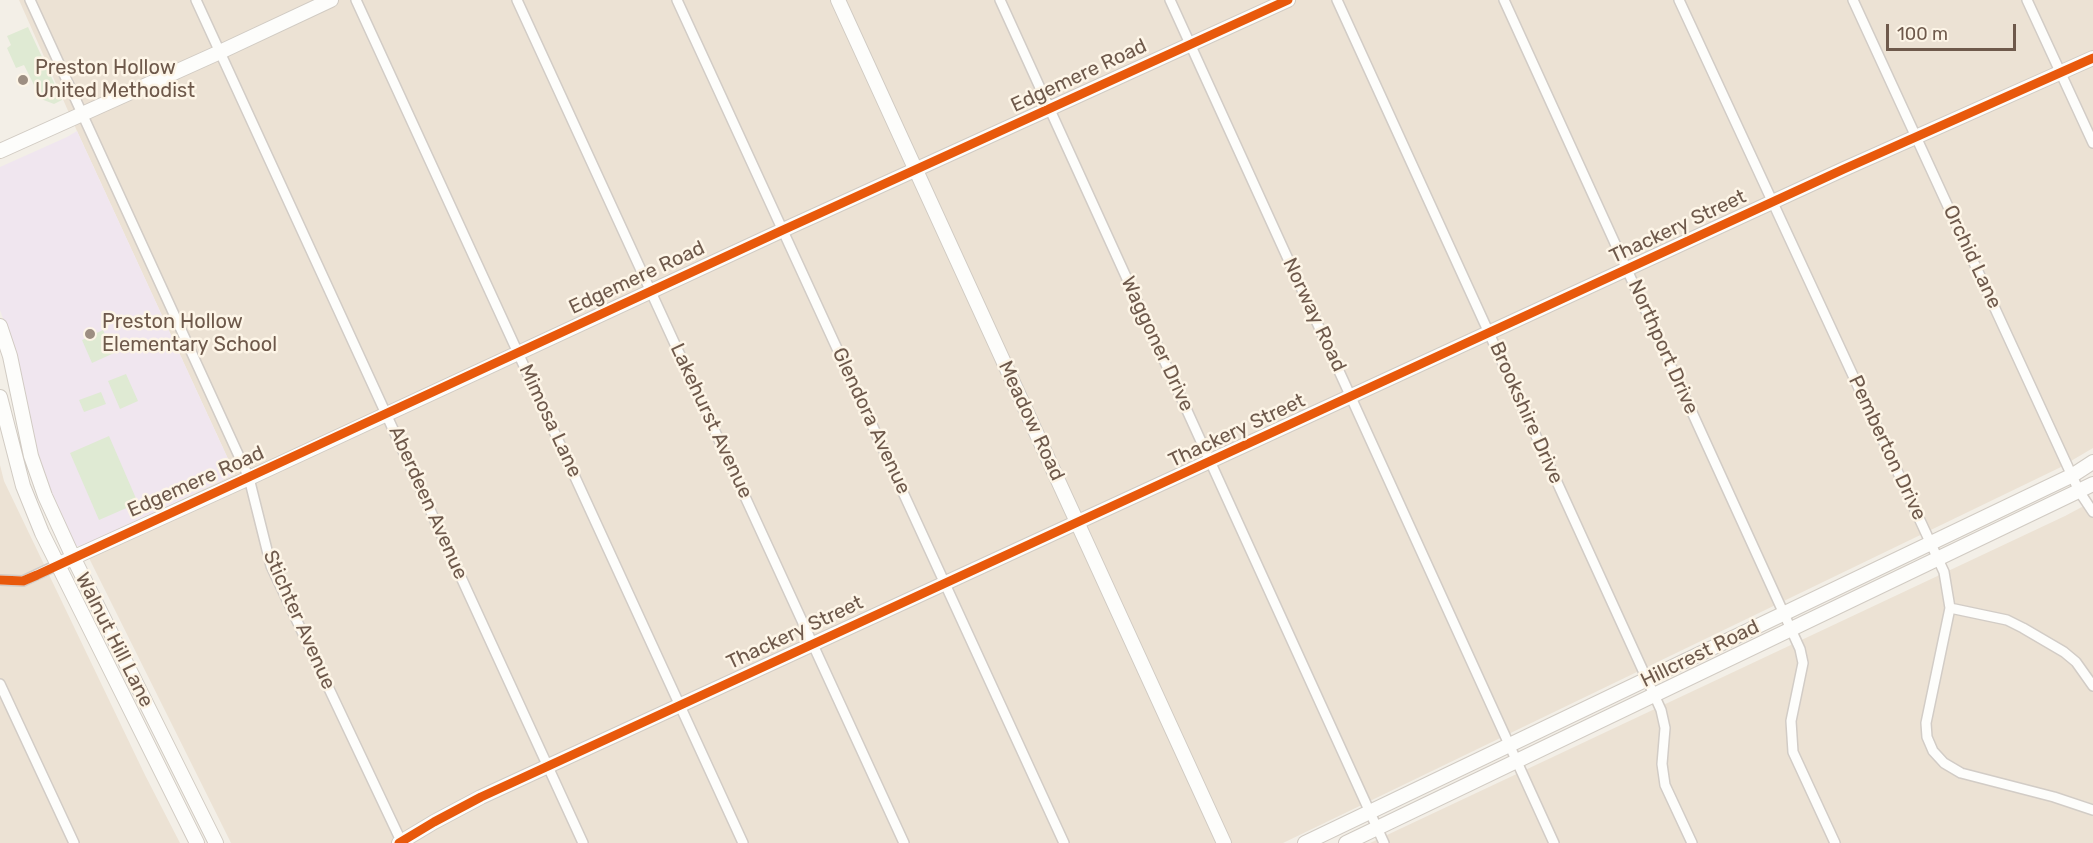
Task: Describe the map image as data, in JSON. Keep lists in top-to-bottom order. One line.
{"streets":{"street":["Edgemere Road","Thackery Street","Orchid Lane","Norway Road","Waggoner Drive","Northport Drive","Brookshire Drive","Mimosa Lane","Lakehurst Avenue","Glendora Avenue","Meadow Road","Pemberton Drive","Aberdeen Avenue","Stichter Avenue","Walnut Hill Lane","Hillcrest Road"]},"crossings":[["Edgemere Road","Norway Road"],["Edgemere Road","Waggoner Drive"],["Edgemere Road","Mimosa Lane"],["Edgemere Road","Lakehurst Avenue"],["Edgemere Road","Glendora Avenue"],["Edgemere Road","Meadow Road"],["Edgemere Road","Aberdeen Avenue"],["Edgemere Road","Stichter Avenue"],["Edgemere Road","Walnut Hill Lane"],["Thackery Street","Orchid Lane"],["Thackery Street","Norway Road"],["Thackery Street","Waggoner Drive"],["Thackery Street","Northport Drive"],["Thackery Street","Brookshire Drive"],["Thackery Street","Mimosa Lane"],["Thackery Street","Lakehurst Avenue"],["Thackery Street","Glendora Avenue"],["Thackery Street","Meadow Road"],["Thackery Street","Pemberton Drive"],["Thackery Street","Aberdeen Avenue"],["Thackery Street","Stichter Avenue"],["Orchid Lane","Hillcrest Road"],["Norway Road","Hillcrest Road"],["Waggoner Drive","Hillcrest Road"],["Northport Drive","Hillcrest Road"],["Brookshire Drive","Hillcrest Road"],["Pemberton Drive","Hillcrest Road"]],"places":["Preston Hollow United Methodist","Preston Hollow Elementary School"],"scale_bar":"100 m"}
